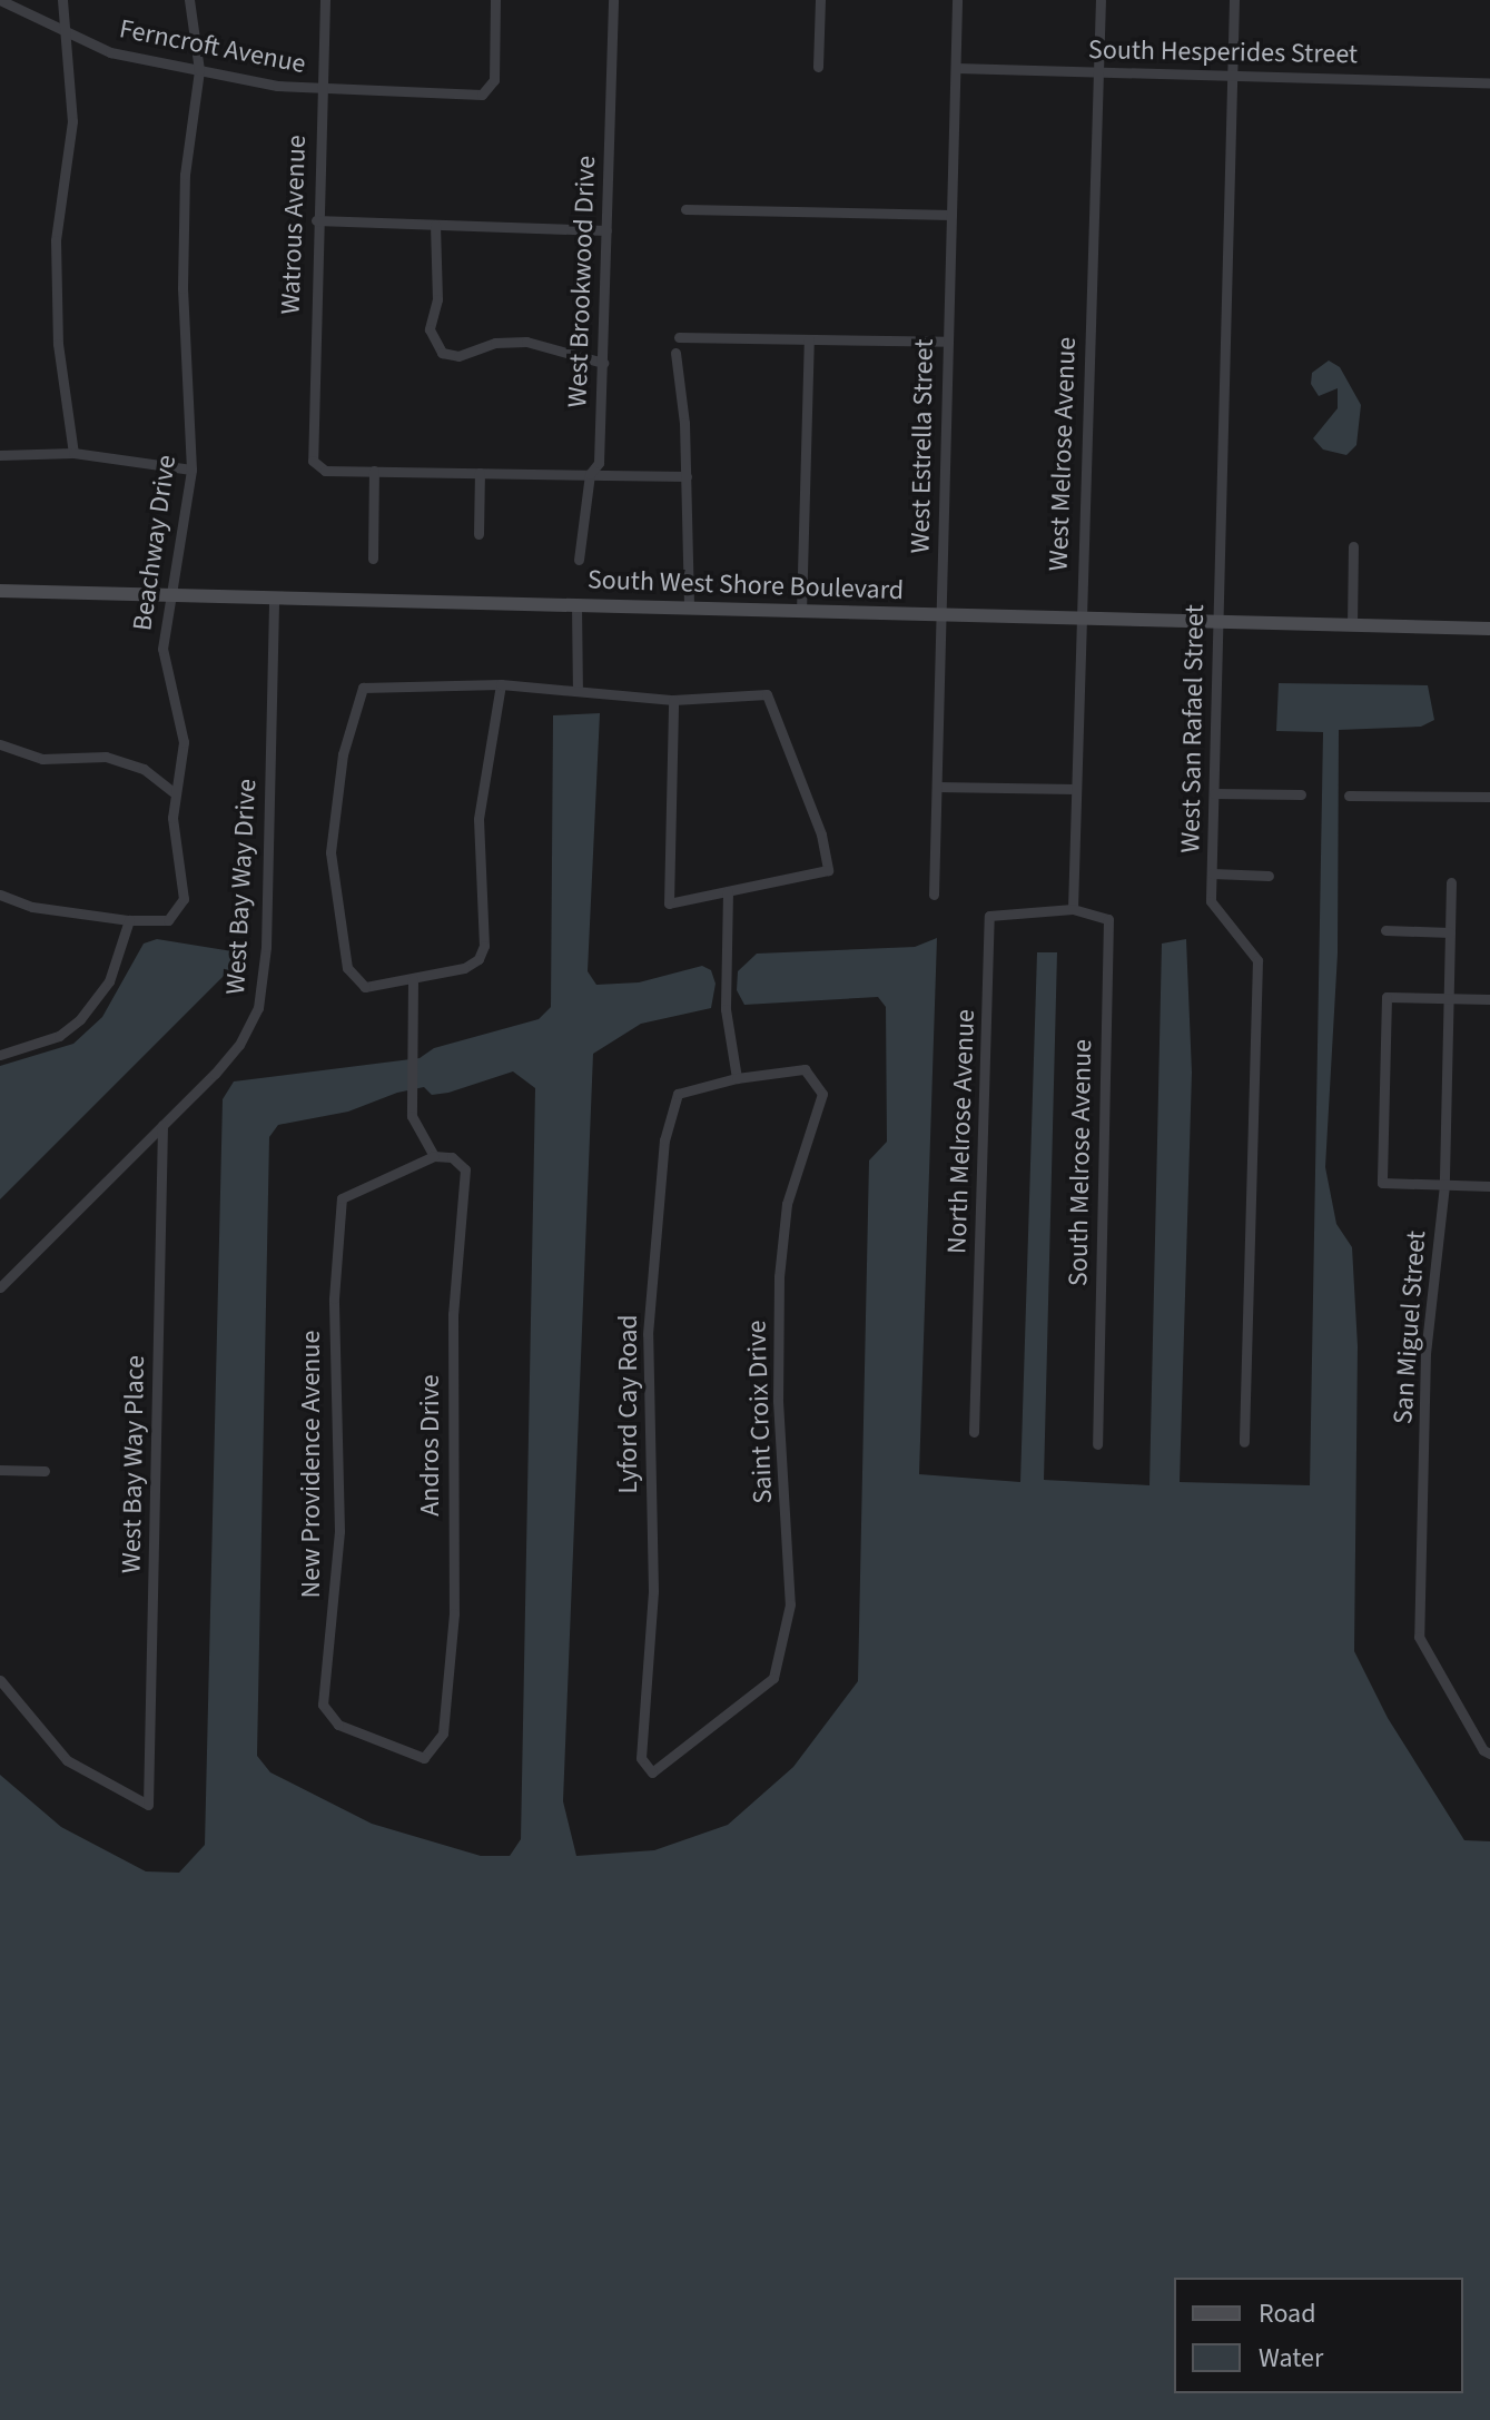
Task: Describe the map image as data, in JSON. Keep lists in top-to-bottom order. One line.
{"streets":{"street":["Ferncroft Avenue","South Hesperides Street","Watrous Avenue","West Brookwood Drive","West Estrella Street","West Melrose Avenue","Beachway Drive","South West Shore Boulevard","West San Rafael Street","West Bay Way Drive","North Melrose Avenue","South Melrose Avenue","San Miguel Street","Lyford Cay Road","Saint Croix Drive","Andros Drive","West Bay Way Place","New Providence Avenue"]},"crossings":[["Ferncroft Avenue","Watrous Avenue"],["Ferncroft Avenue","Beachway Drive"],["South Hesperides Street","West Estrella Street"],["South Hesperides Street","West Melrose Avenue"],["South Hesperides Street","West San Rafael Street"],["West Estrella Street","South West Shore Boulevard"],["West Melrose Avenue","South West Shore Boulevard"],["West Melrose Avenue","North Melrose Avenue"],["West Melrose Avenue","South Melrose Avenue"],["Beachway Drive","South West Shore Boulevard"],["South West Shore Boulevard","West San Rafael Street"],["South West Shore Boulevard","West Bay Way Drive"],["West Bay Way Drive","West Bay Way Place"],["North Melrose Avenue","South Melrose Avenue"],["Lyford Cay Road","Saint Croix Drive"],["Andros Drive","New Providence Avenue"]],"legend":["Road","Water"]}
